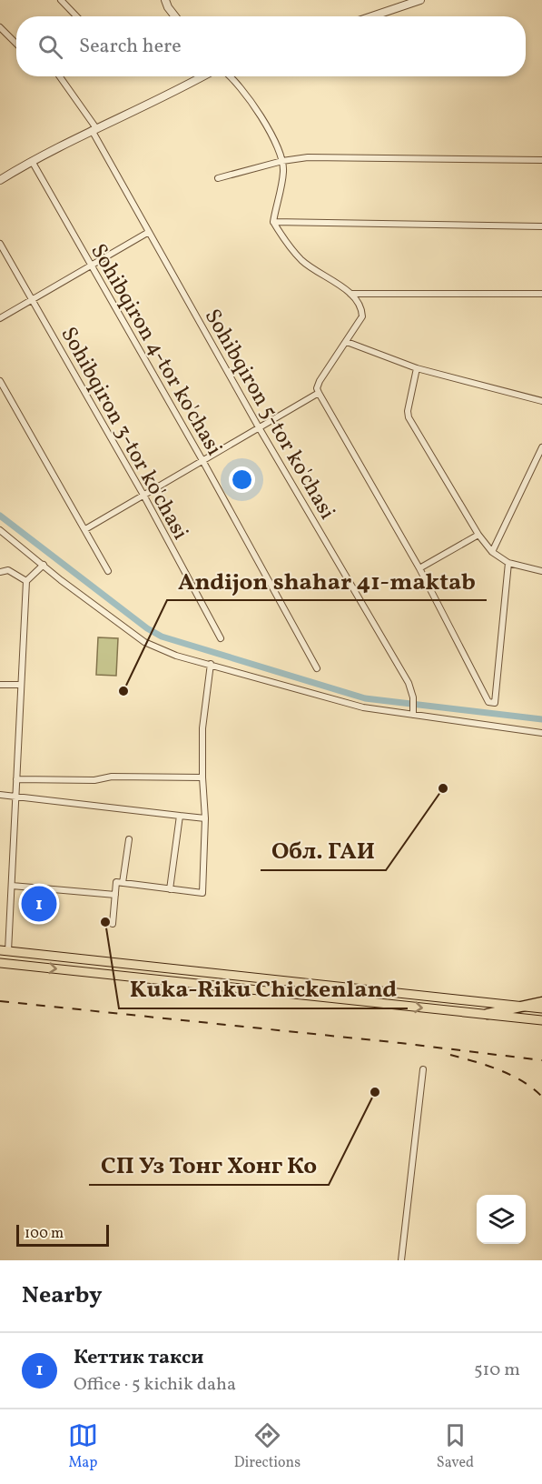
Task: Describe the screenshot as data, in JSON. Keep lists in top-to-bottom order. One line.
{"streets":{"street":["Sohibqiron 4-tor ko'chasi","Sohibqiron 5-tor ko'chasi","Sohibqiron 3-tor ko'chasi"]},"places":["Andijon shahar 41-maktab","Обл. ГАИ","Kuka-Riku Chickenland","СП Уз Тонг Хонг Ко"],"scale_bar":"100 m","page":{"search":"Search here","pins":"1","scale":"100 m","heading":"Nearby","list":[{"mark":"1","name":"Кеттик такси","note":"Office · 5 kichik daha","value":"510 m"}],"nav":["Map","Directions","Saved"]}}
